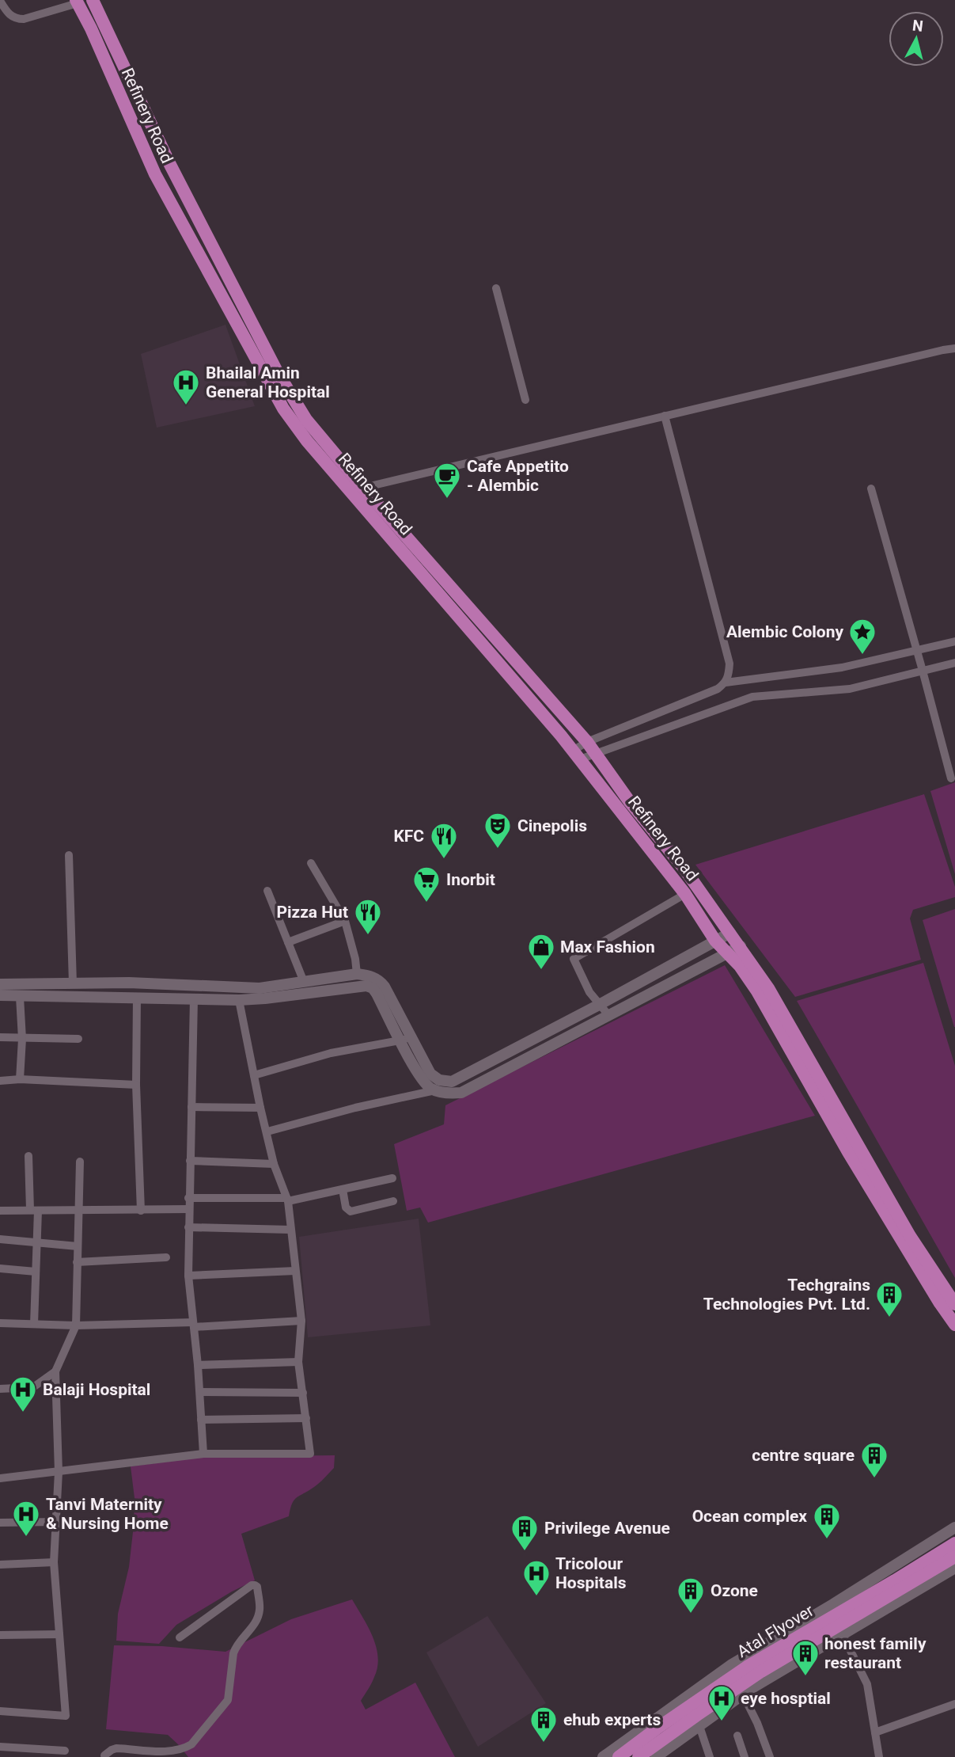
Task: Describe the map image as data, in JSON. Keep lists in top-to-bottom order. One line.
{"streets":{"main road":["Refinery Road","Atal Flyover"]},"places":{"hospital":["Bhailal Amin General Hospital","Balaji Hospital","Tanvi Maternity & Nursing Home","Tricolour Hospitals","eye hosptial"],"cafe":["Cafe Appetito - Alembic"],"place":["Alembic Colony"],"theatre":["Cinepolis"],"restaurant":["KFC","Pizza Hut"],"supermarket":["Inorbit"],"shop":["Max Fashion"],"building":["Techgrains Technologies Pvt. Ltd.","centre square","Ocean complex","Privilege Avenue","Ozone","honest family restaurant","ehub experts"]},"north":"top"}
